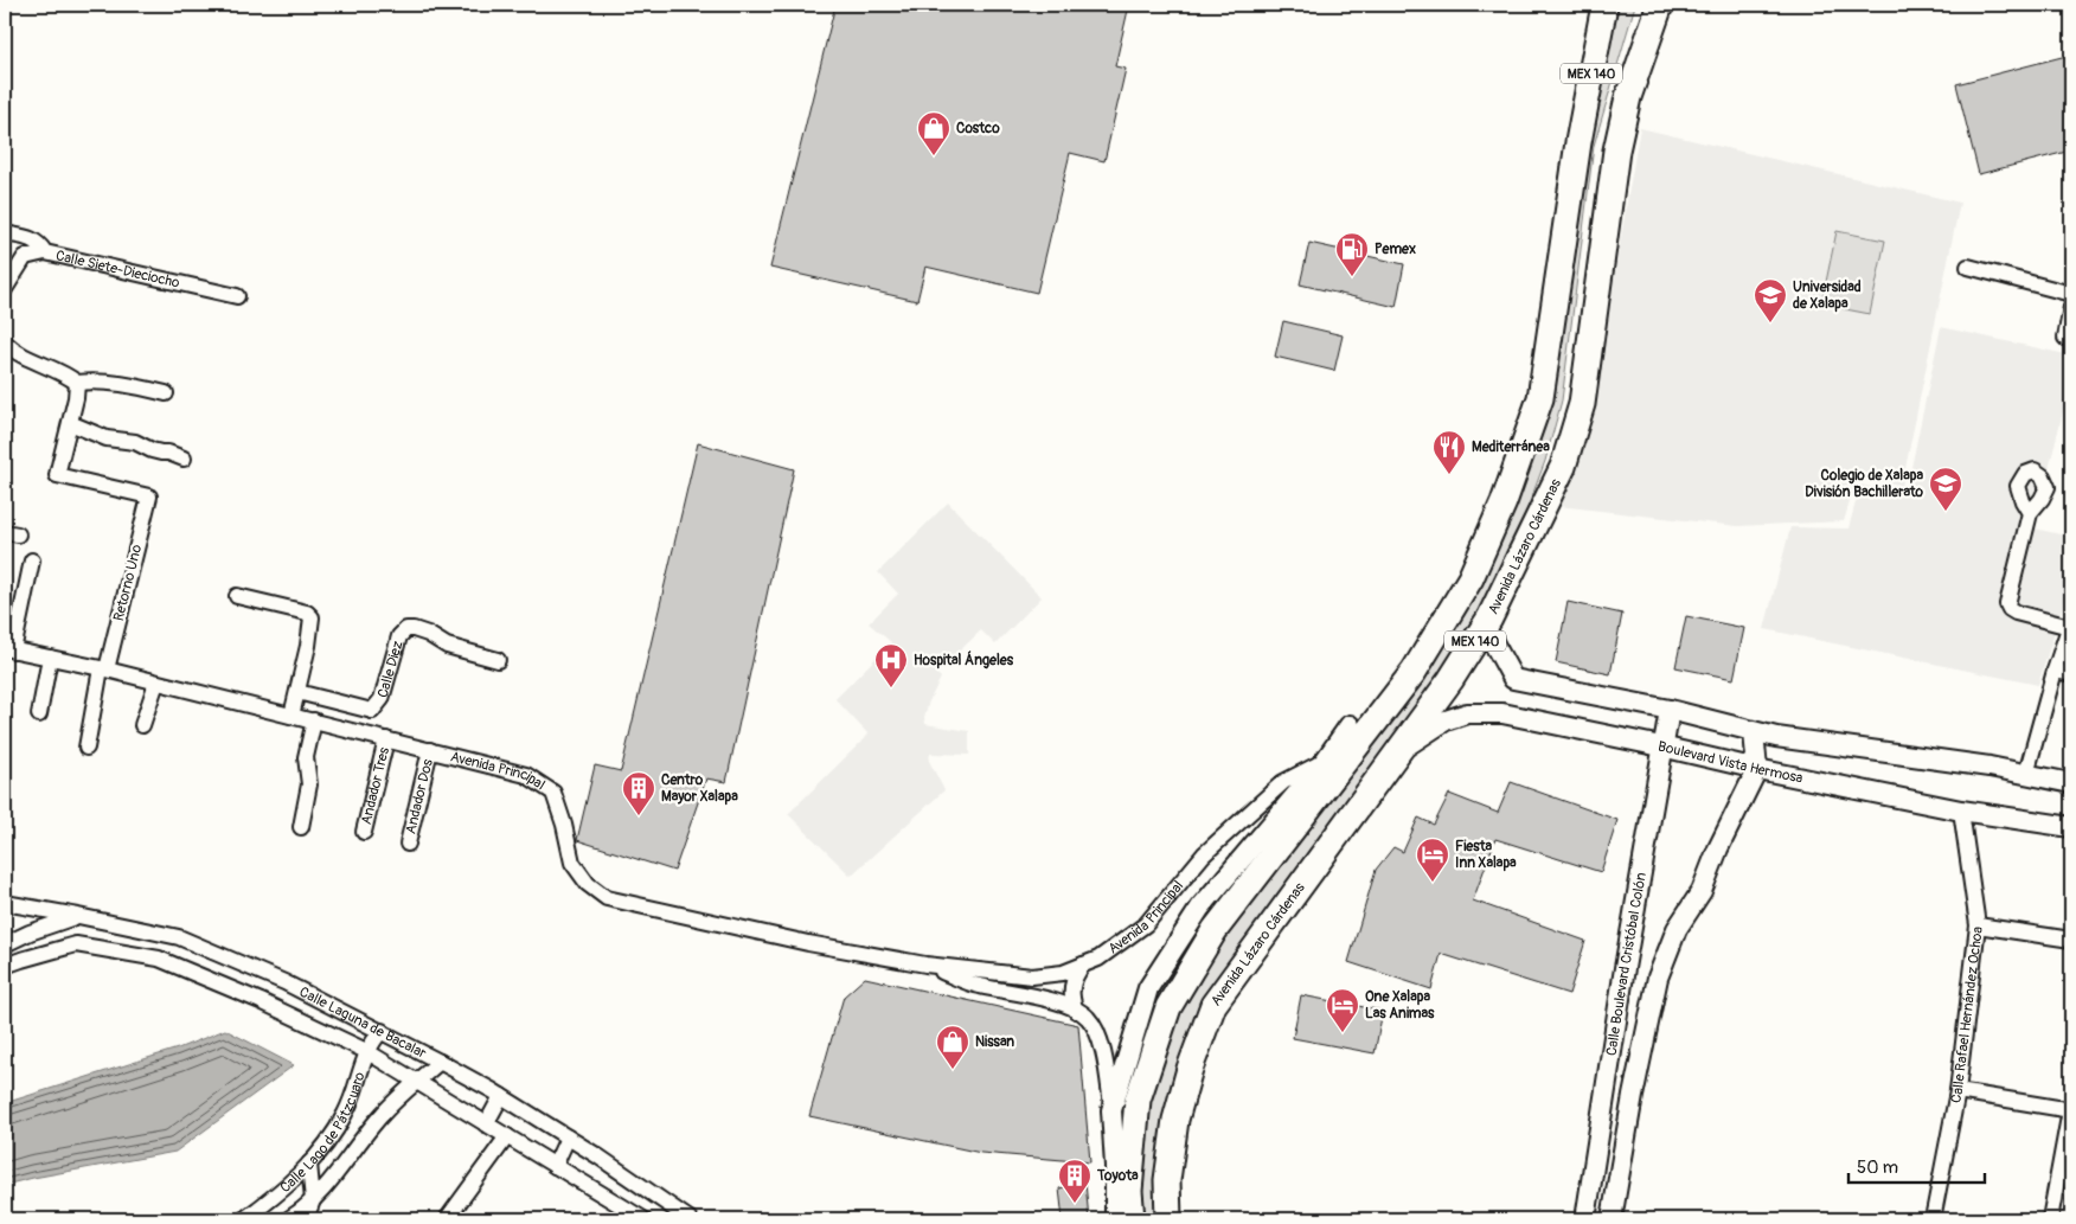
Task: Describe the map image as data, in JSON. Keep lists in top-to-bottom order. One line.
{"streets":{"highway":["MEX 140","Avenida Lázaro Cárdenas"],"street":["Calle Siete-Dieciocho","Retorno Uno","Calle Diez","Boulevard Vista Hermosa","Avenida Principal","Andador Tres","Andador Dos","Calle Boulevard Cristóbal Colón","Calle Rafael Hernández Ochoa","Calle Laguna de Bacalar","Calle Lago de Pátzcuaro"]},"crossings":[["Avenida Lázaro Cárdenas","Boulevard Vista Hermosa"],["Retorno Uno","Avenida Principal"],["Calle Diez","Avenida Principal"],["Boulevard Vista Hermosa","Calle Boulevard Cristóbal Colón"],["Boulevard Vista Hermosa","Calle Rafael Hernández Ochoa"],["Avenida Principal","Andador Tres"],["Avenida Principal","Andador Dos"],["Calle Laguna de Bacalar","Calle Lago de Pátzcuaro"]],"places":{"shop":["Costco","Nissan"],"fuel station":["Pemex"],"school or university":["Universidad de Xalapa","Colegio de Xalapa División Bachillerato"],"restaurant":["Mediterránea"],"hospital":["Hospital Ángeles"],"building":["Centro Mayor Xalapa","Toyota"],"hotel":["Fiesta Inn Xalapa","One Xalapa Las Animas"]},"scale_bar":"50 m"}
